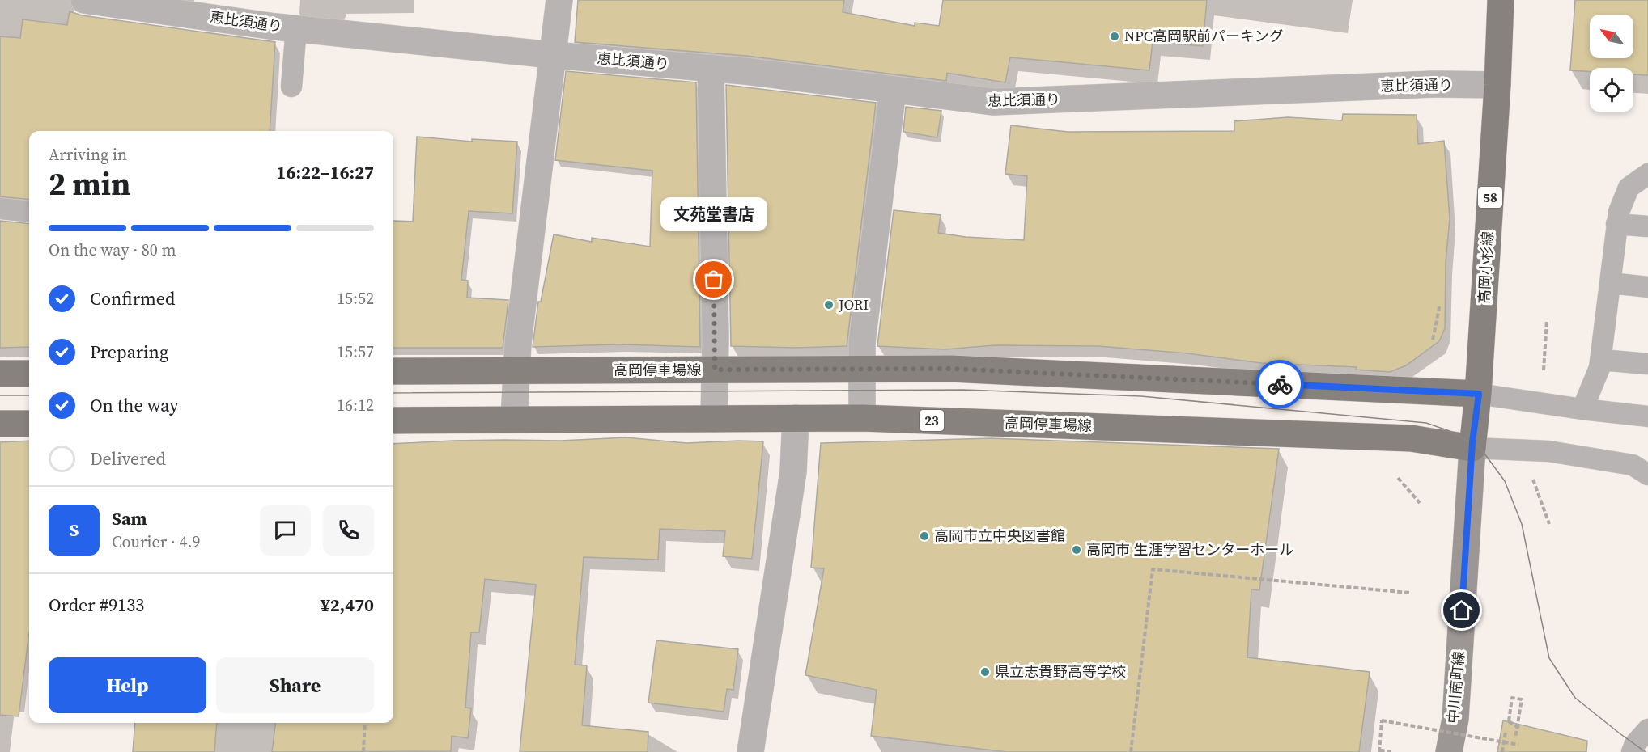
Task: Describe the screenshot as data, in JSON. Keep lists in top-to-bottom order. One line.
{"streets":{"main road":["58","高岡小杉線","高岡停車場線","23","中川南町線"],"street":["恵比須通り"]},"crossings":[["恵比須通り","高岡小杉線"],["高岡小杉線","高岡停車場線"],["高岡小杉線","中川南町線"],["高岡停車場線","中川南町線"]],"places":["NPC高岡駅前パーキング","文苑堂書店","JORI","高岡市立中央図書館","高岡市 生涯学習センターホール","県立志貴野高等学校"],"north":"top left","page":{"heading":["2 min","Arriving in","16:22–16:27"],"panel":["Sam","Courier · 4.9","Order #9133","¥2,470"],"bubble":"文苑堂書店","bar":"On the way · 80 m","list":[["Confirmed","15:52"],["Preparing","15:57"],["On the way","16:12"],"Delivered"],"round":"S","buttons":["Help","Share"]}}
